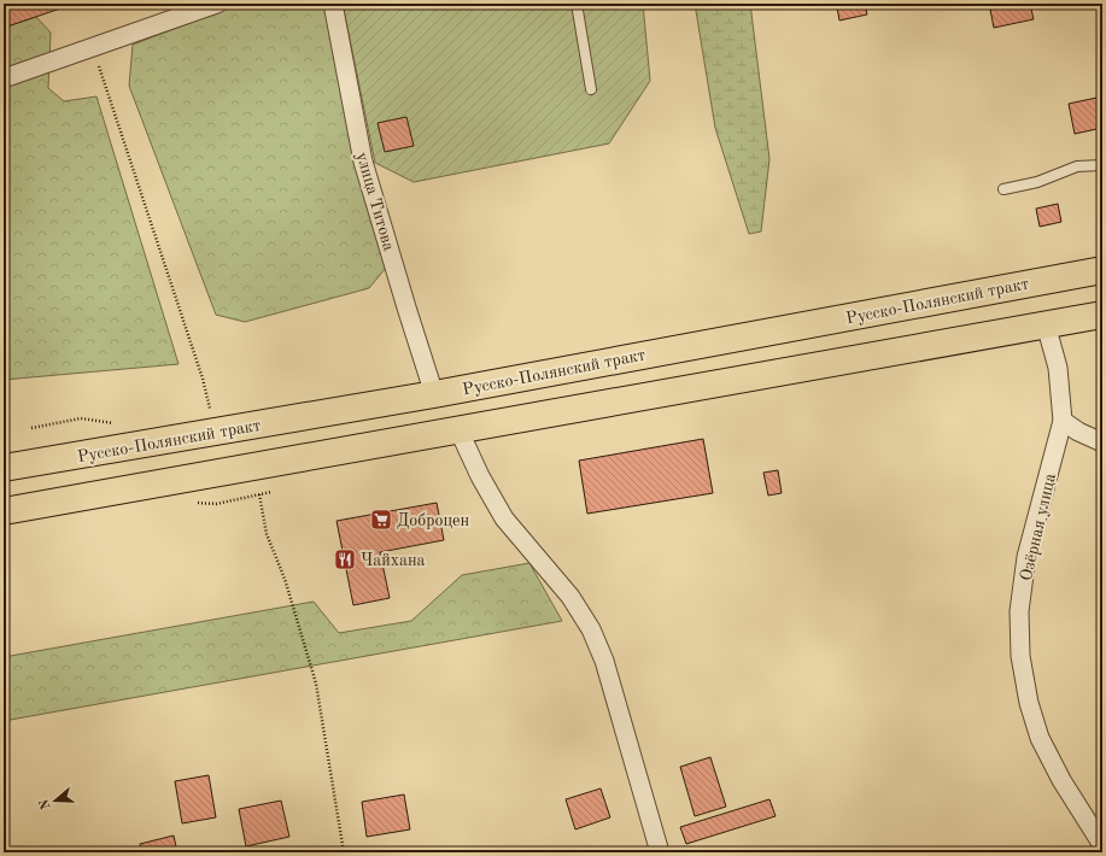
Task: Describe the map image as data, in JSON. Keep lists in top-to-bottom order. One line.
{"streets":{"main road":["Русско-Полянский тракт"],"street":["улица Титова","Озёрная улица"]},"crossings":[["улица Титова","Русско-Полянский тракт"]],"places":{"supermarket":["Доброцен"],"restaurant":["Чайхана"]},"north":"left"}
